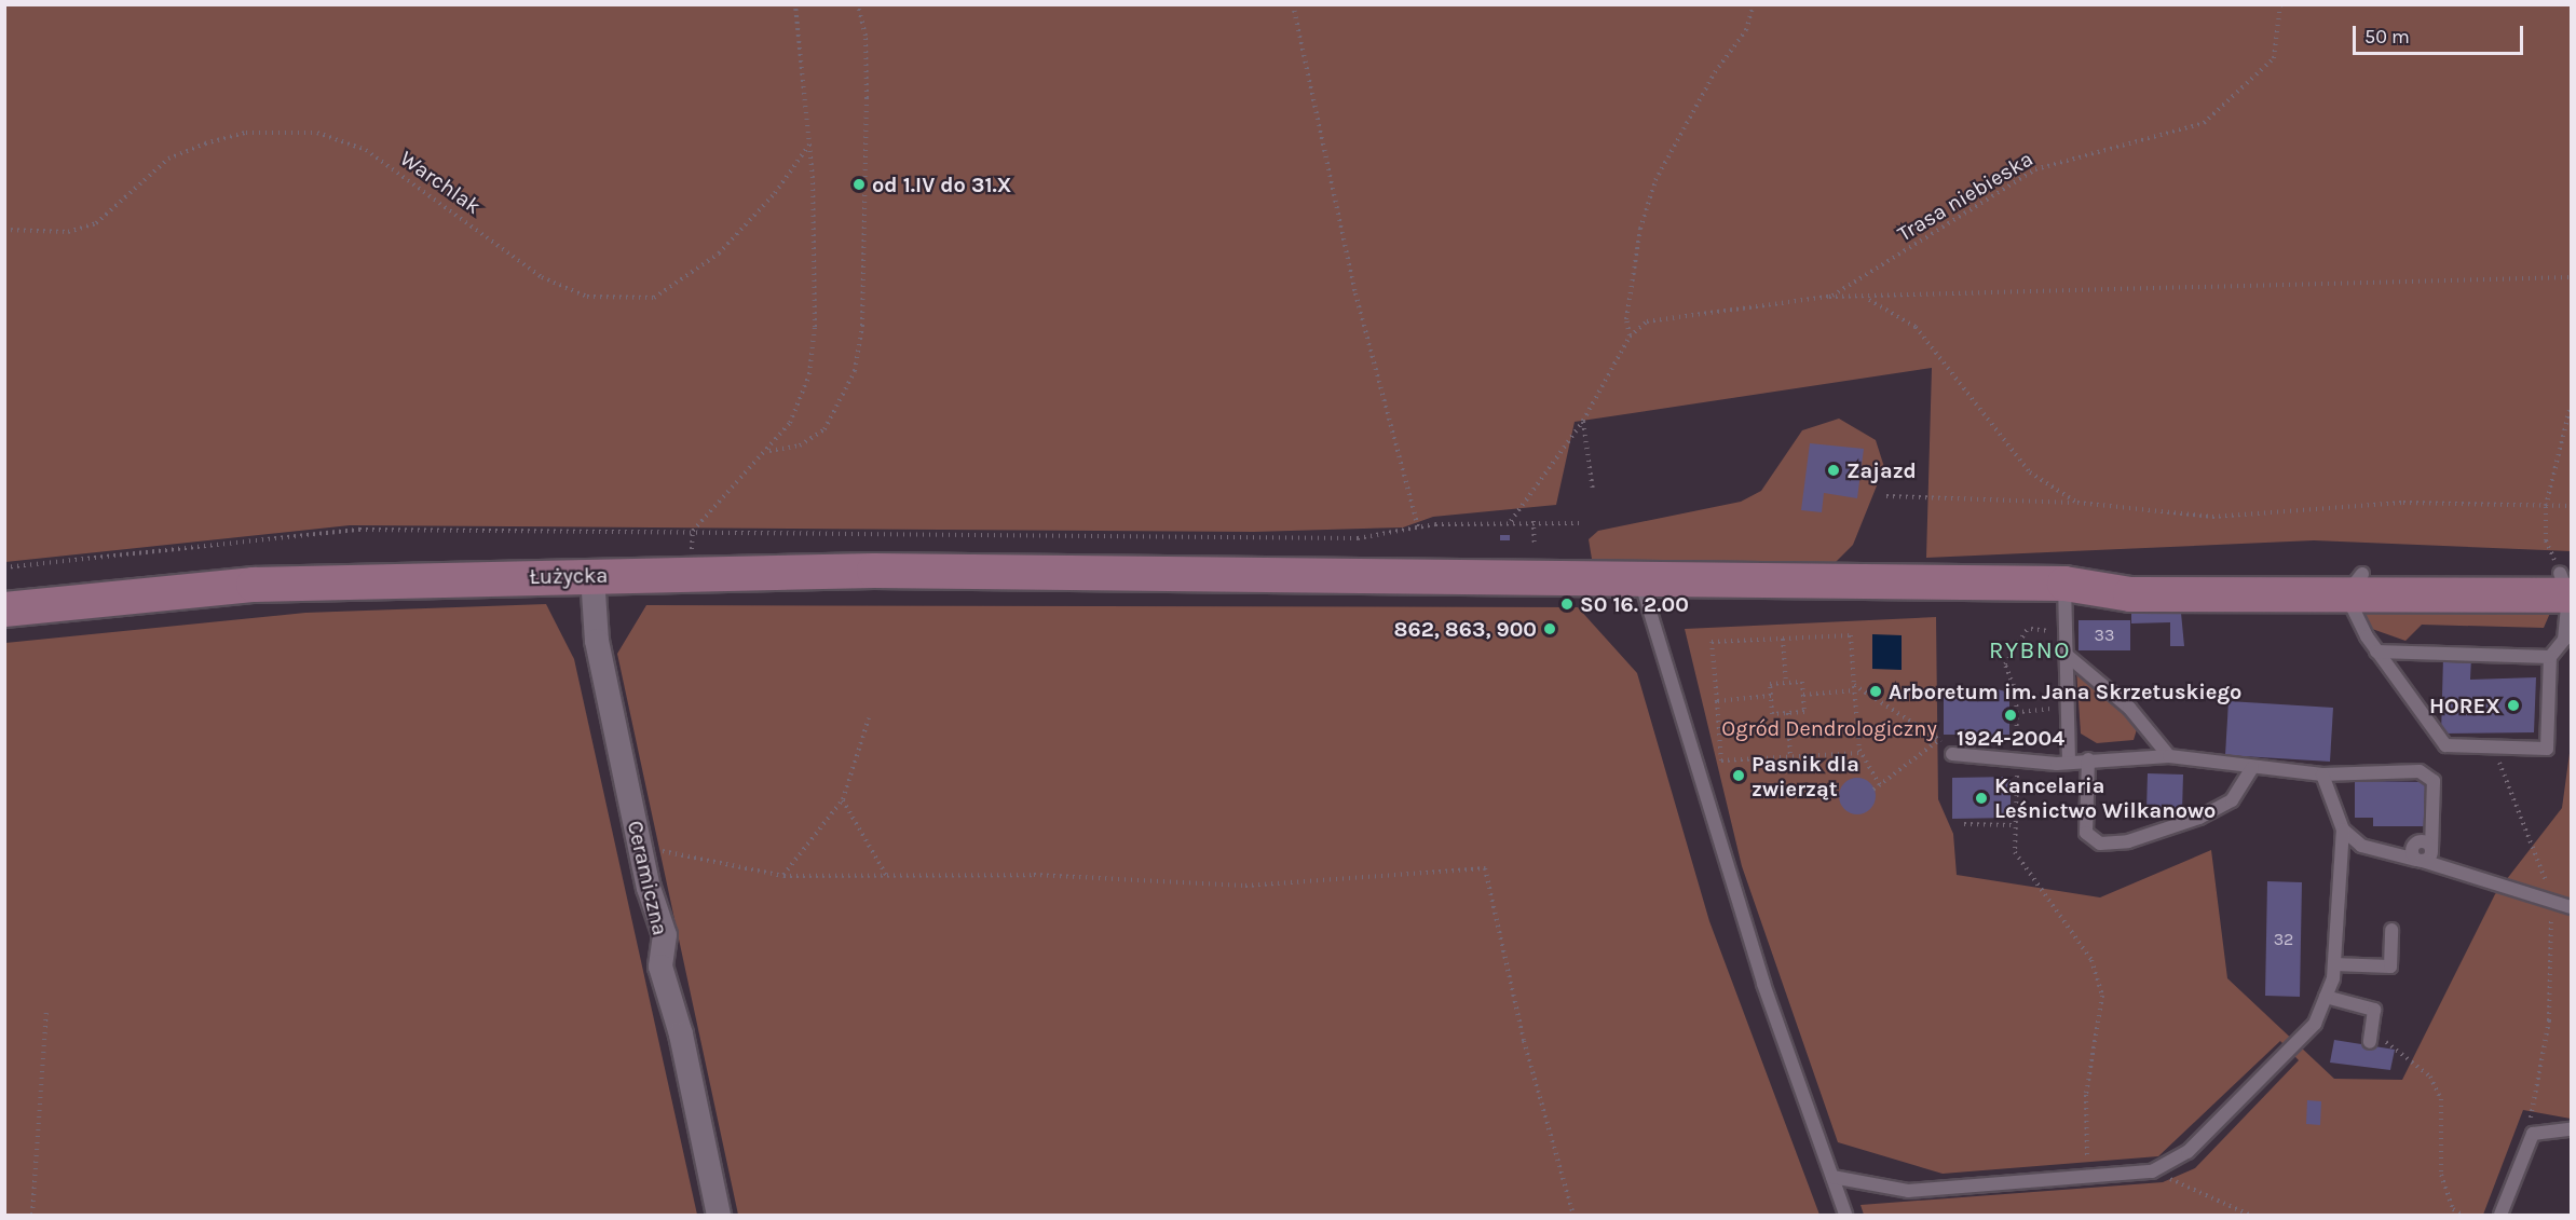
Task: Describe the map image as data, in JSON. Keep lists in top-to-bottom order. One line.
{"streets":{"main road":["Łużycka"],"street":["Ceramiczna"],"path":["Warchlak","Trasa niebieska"]},"crossings":[["Łużycka","Ceramiczna"]],"districts":["RYBNO"],"parks":["Ogród Dendrologiczny"],"places":["od 1.IV do 31.X","Zajazd","S0 16. 2.00","862, 863, 900","Arboretum im. Jana Skrzetuskiego","HOREX","1924-2004","Pasnik dla zwierząt","Kancelaria Leśnictwo Wilkanowo"],"house_numbers":["33","32"],"scale_bar":"50 m"}
